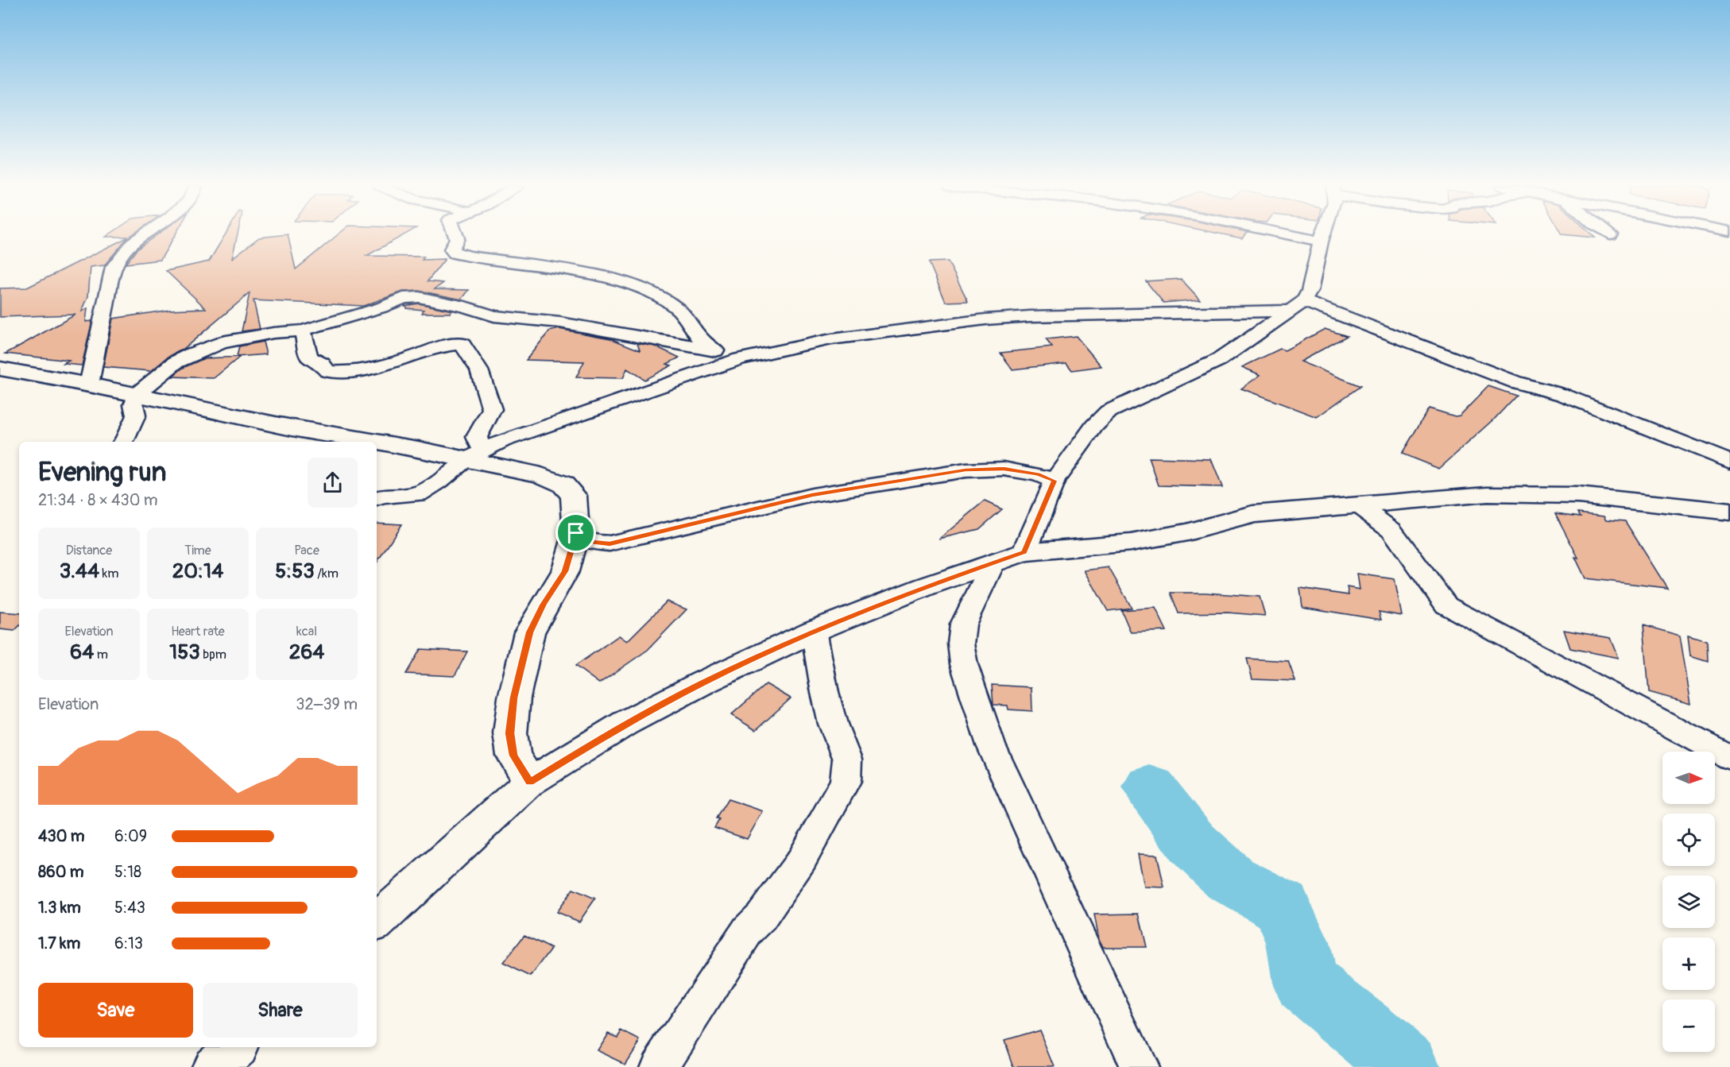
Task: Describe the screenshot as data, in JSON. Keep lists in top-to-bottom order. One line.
{"north":"right","page":{"heading":["Evening run","21:34 · 8 × 430 m"],"stats":[["Distance","3.44 km"],["Time","20:14"],["Pace","5:53 /km"],["Elevation","64 m"],["Heart rate","153 bpm"],["kcal","264"]],"chart":["Elevation","32–39 m"],"map_buttons":["+","−"],"list":[{"name":"430 m","note":"6:09"},{"name":"860 m","note":"5:18"},{"name":"1.3 km","note":"5:43"},{"name":"1.7 km","note":"6:13"}],"buttons":["Save","Share"]}}
